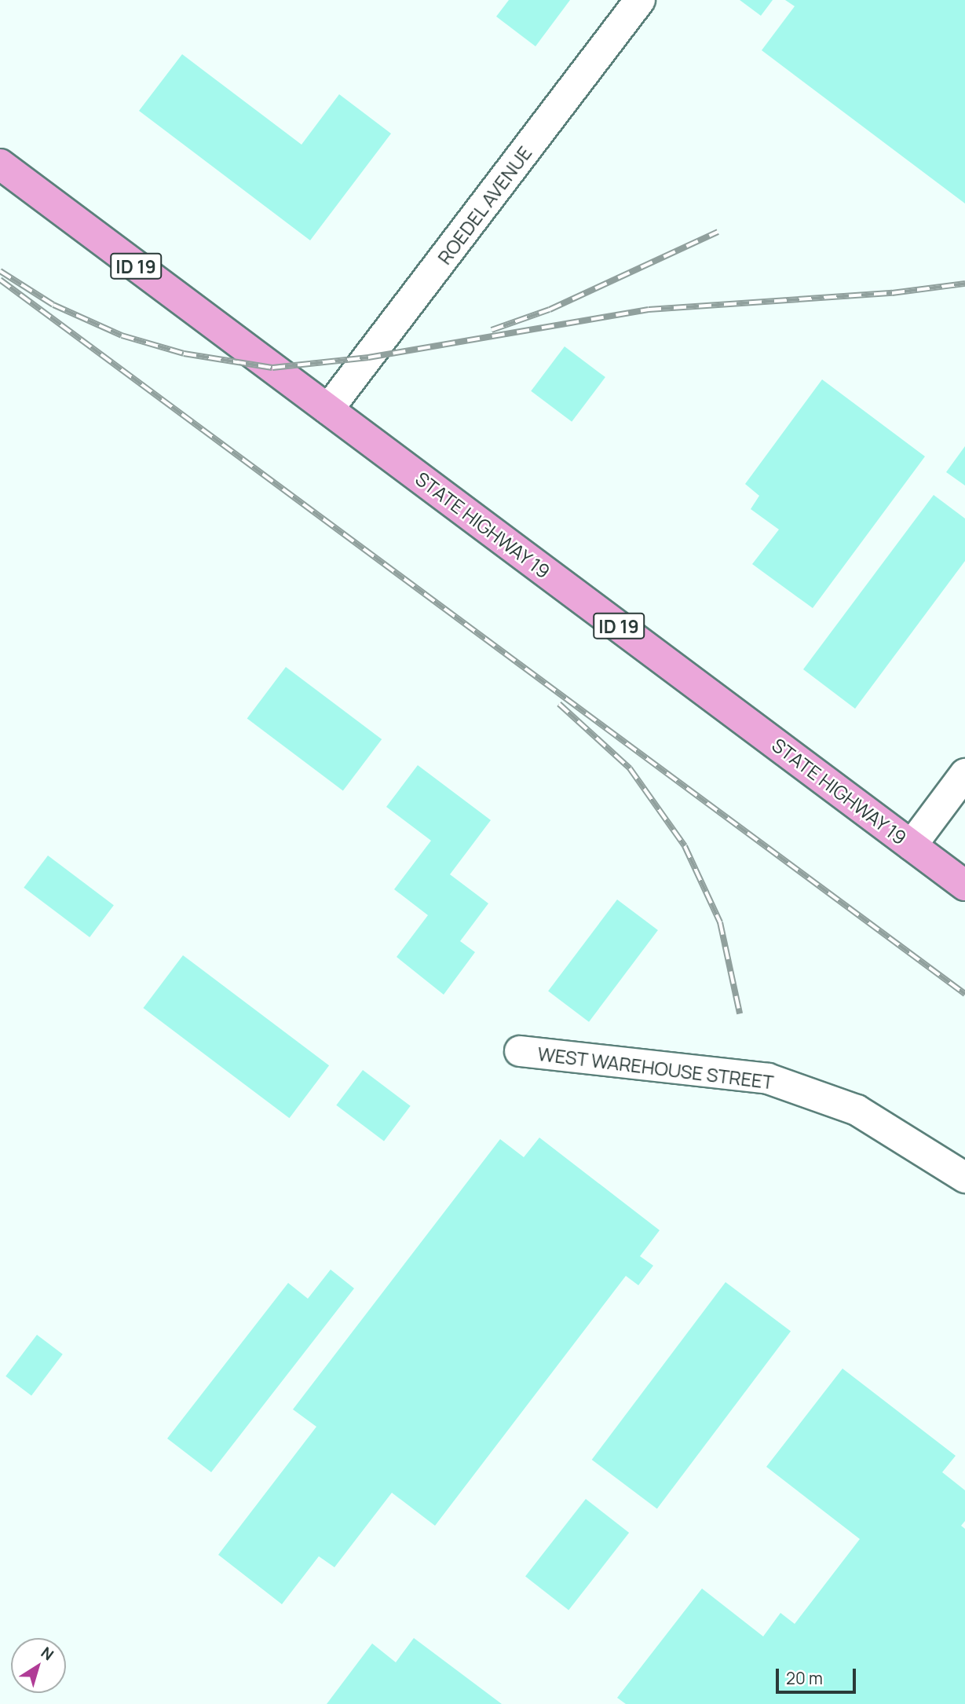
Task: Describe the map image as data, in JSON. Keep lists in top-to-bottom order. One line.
{"streets":{"main road":["ID 19","STATE HIGHWAY 19"],"street":["ROEDEL AVENUE","WEST WAREHOUSE STREET"]},"crossings":[["ROEDEL AVENUE","STATE HIGHWAY 19"]],"scale_bar":"20 m","north":"top right"}
